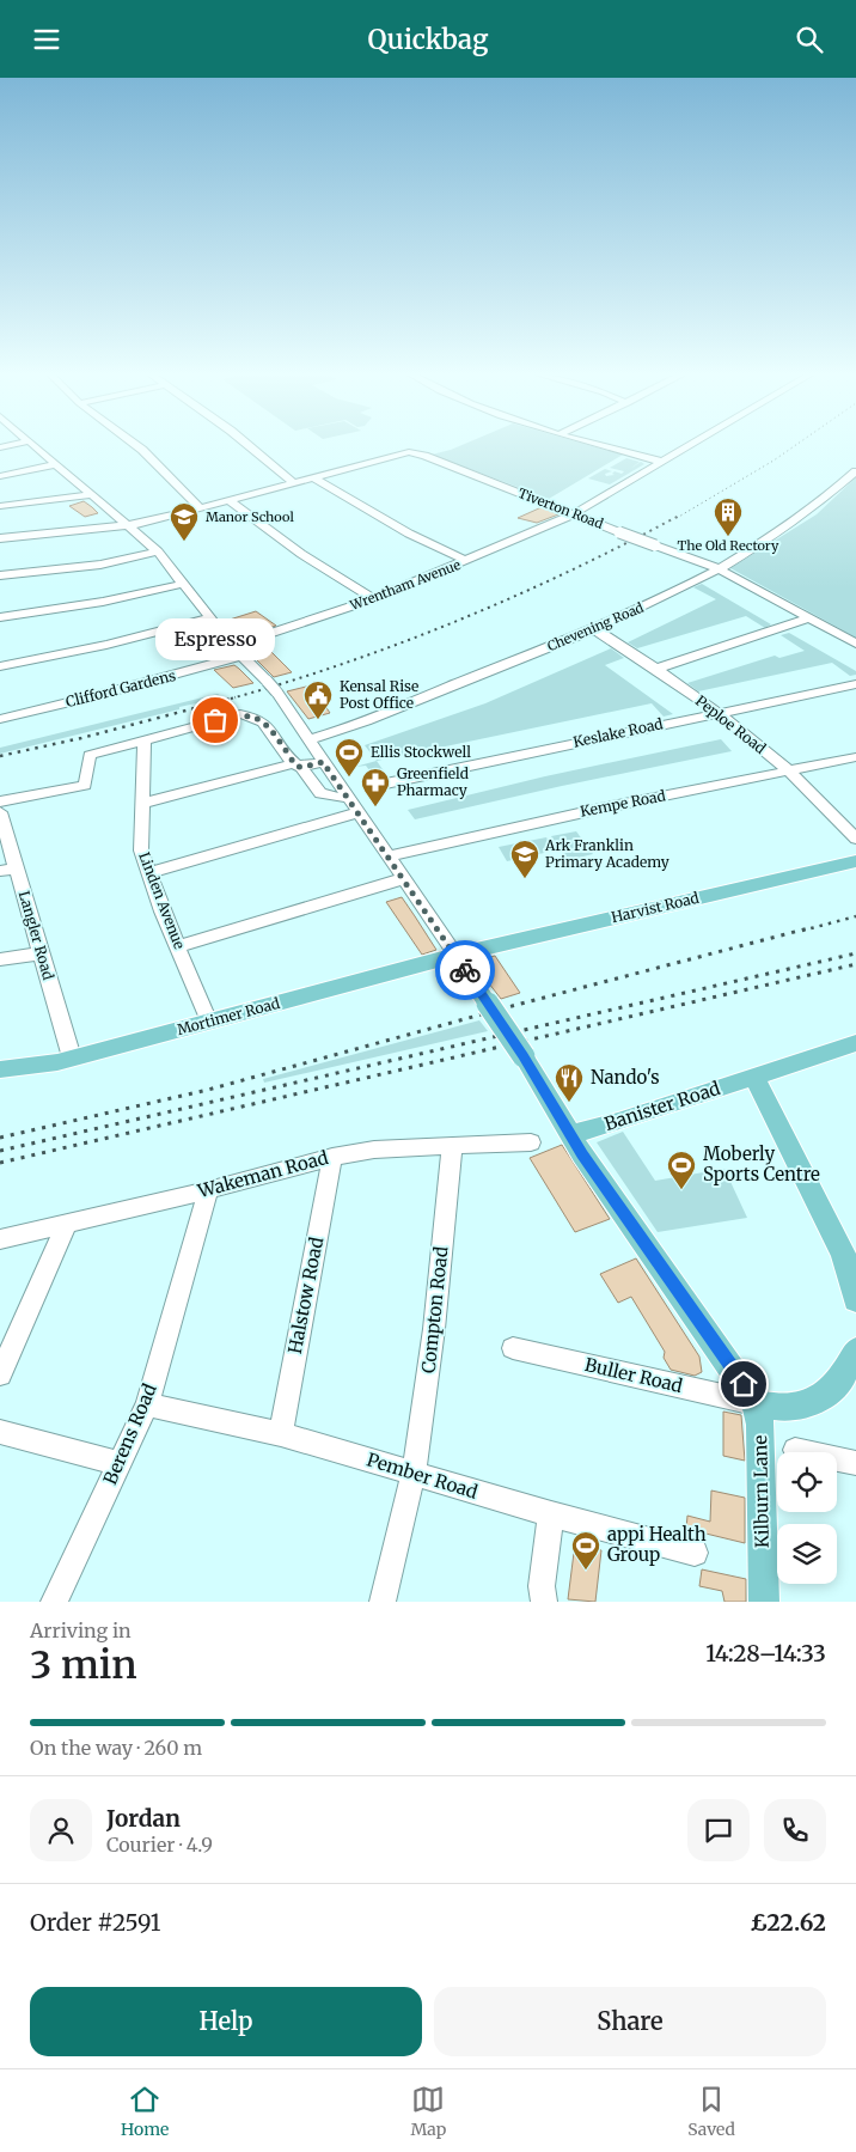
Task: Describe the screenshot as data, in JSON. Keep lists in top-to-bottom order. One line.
{"streets":{"main road":["Harvist Road","Mortimer Road","Banister Road","Kilburn Lane"],"street":["Tiverton Road","Wrentham Avenue","Chevening Road","Clifford Gardens","Peploe Road","Keslake Road","Kempe Road","Linden Avenue","Langler Road","Wakeman Road","Halstow Road","Compton Road","Buller Road","Berens Road","Pember Road"]},"crossings":[["Tiverton Road","Wrentham Avenue"],["Tiverton Road","Chevening Road"],["Wrentham Avenue","Clifford Gardens"],["Chevening Road","Peploe Road"],["Peploe Road","Keslake Road"],["Peploe Road","Kempe Road"],["Linden Avenue","Mortimer Road"],["Harvist Road","Mortimer Road"],["Langler Road","Mortimer Road"],["Wakeman Road","Halstow Road"],["Wakeman Road","Compton Road"],["Wakeman Road","Berens Road"],["Halstow Road","Pember Road"],["Compton Road","Pember Road"],["Buller Road","Kilburn Lane"],["Berens Road","Pember Road"]],"places":{"building":["The Old Rectory"],"school or university":["Manor School","Ark Franklin Primary Academy"],"other":["Espresso"],"public building":["Kensal Rise Post Office"],"sports":["Ellis Stockwell","Moberly Sports Centre","appi Health Group"],"pharmacy":["Greenfield Pharmacy"],"restaurant":["Nando's"]},"page":{"header":"Quickbag","bubble":"Espresso","heading":["3 min","Arriving in","14:28–14:33"],"panel":["Jordan","Courier · 4.9","Order #2591","£22.62"],"bar":"On the way · 260 m","buttons":["Help","Share"],"tabs":["Home","Map","Saved"]}}
